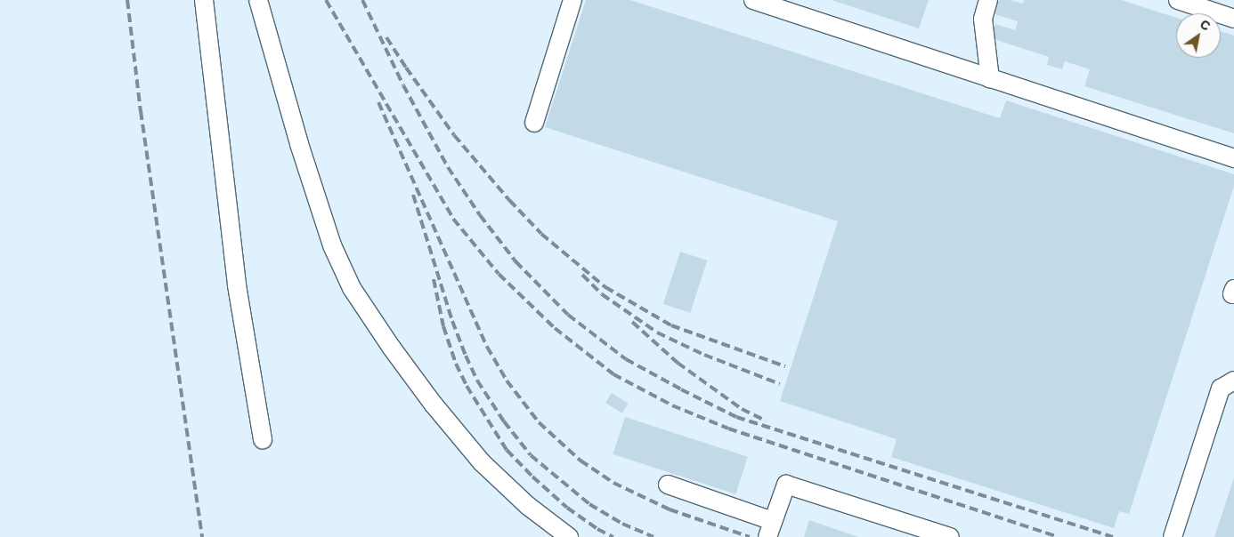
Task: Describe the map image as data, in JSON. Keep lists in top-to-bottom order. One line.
{"north":"top right"}
